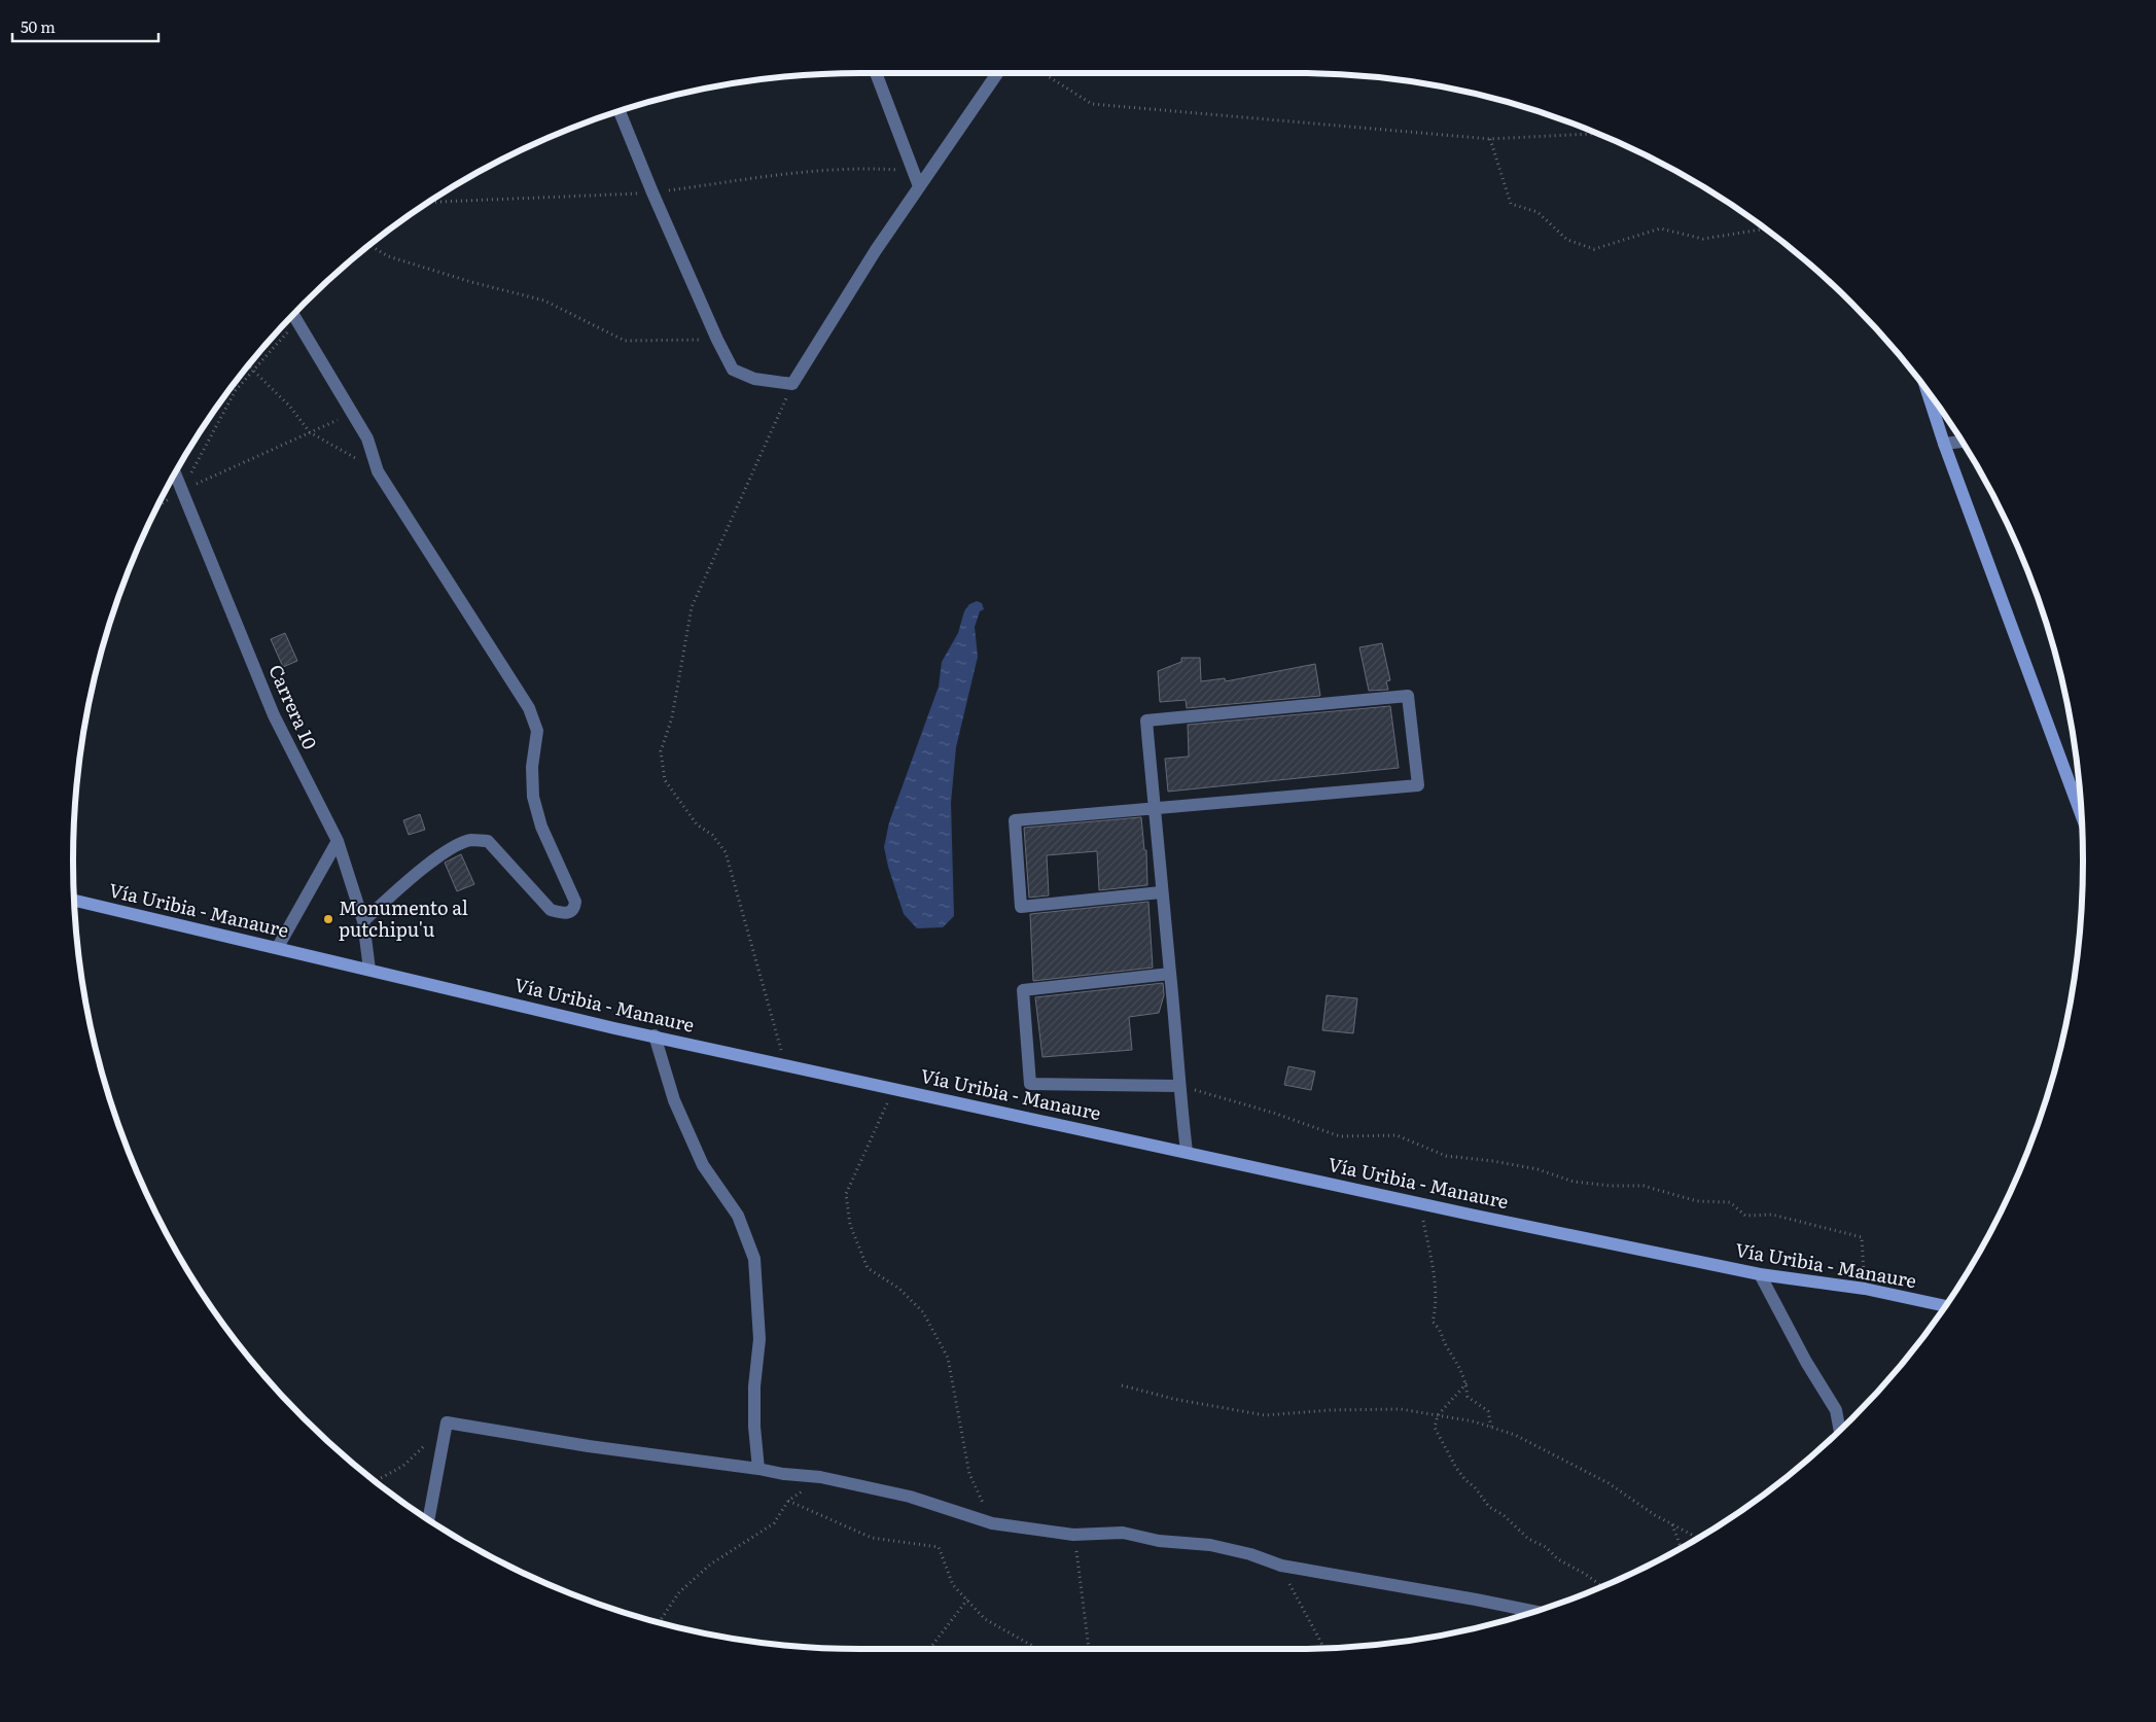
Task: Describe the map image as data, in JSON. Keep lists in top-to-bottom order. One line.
{"streets":{"main road":["Vía Uribia - Manaure"],"street":["Carrera 10"]},"crossings":[["Carrera 10","Vía Uribia - Manaure"]],"places":["Monumento al putchipu'u"],"scale_bar":"50 m"}
